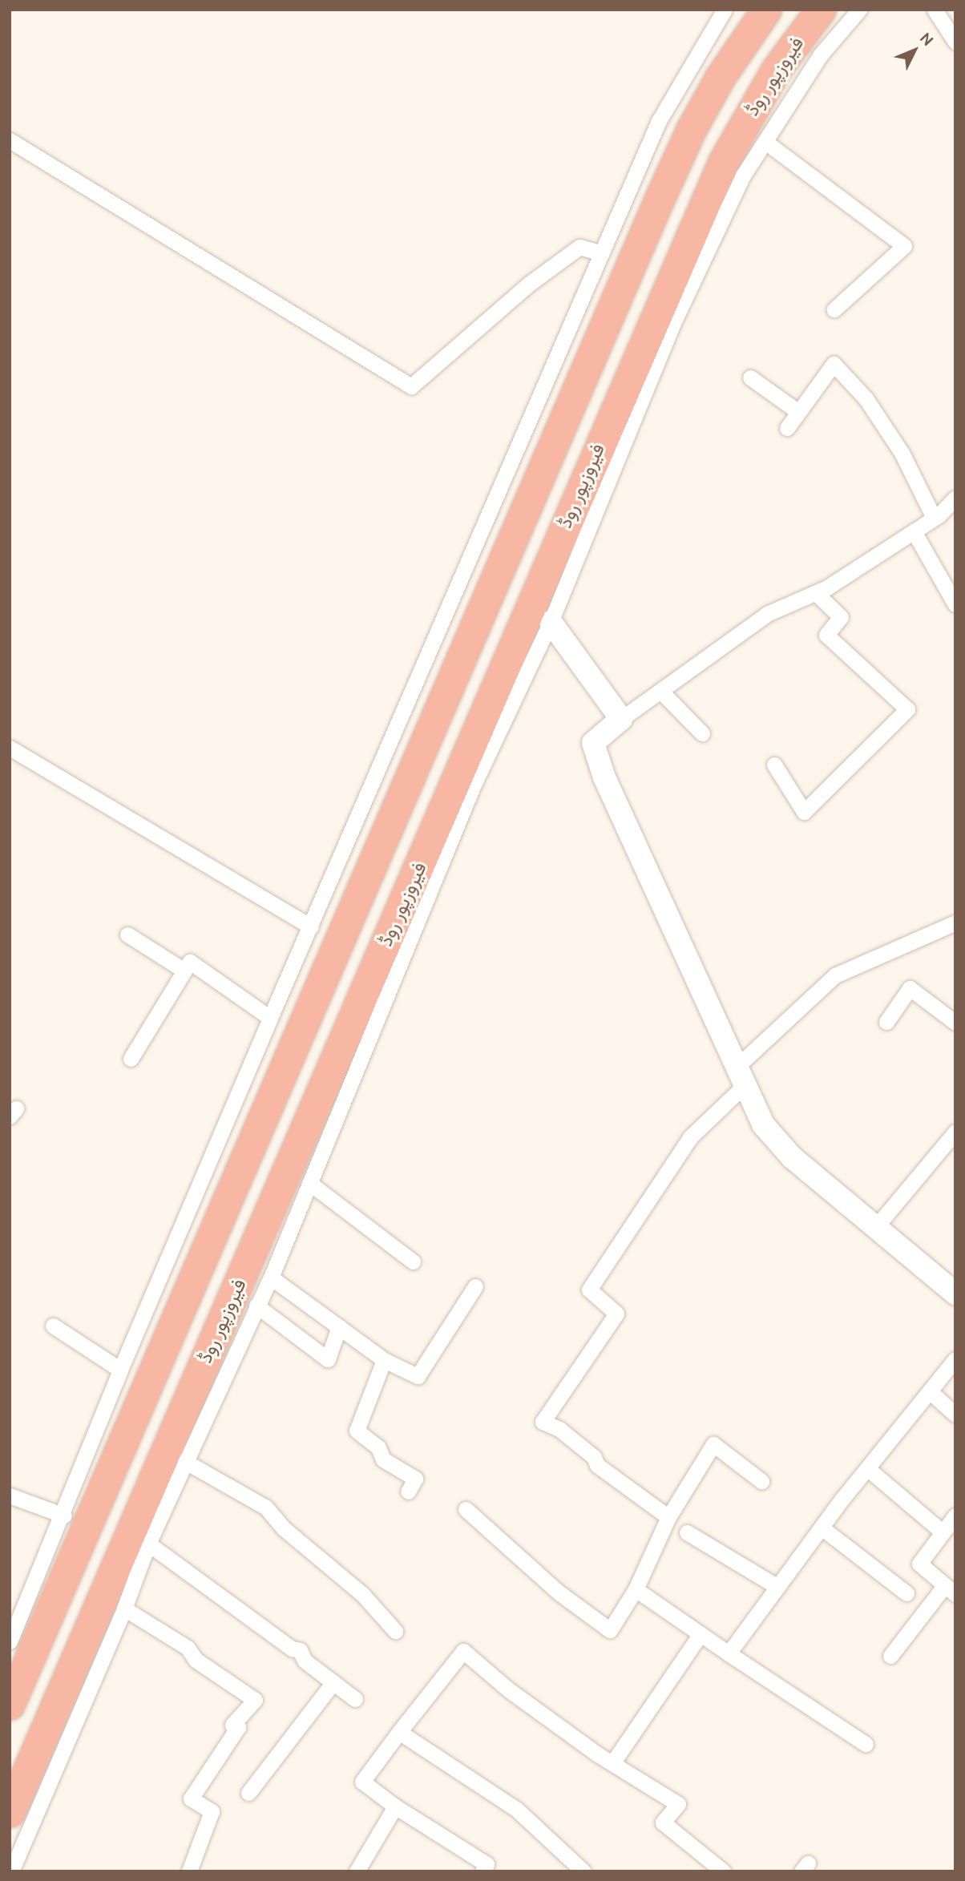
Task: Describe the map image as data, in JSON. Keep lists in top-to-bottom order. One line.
{"streets":{"highway":["فیروزپور روڈ"]},"north":"top right"}
